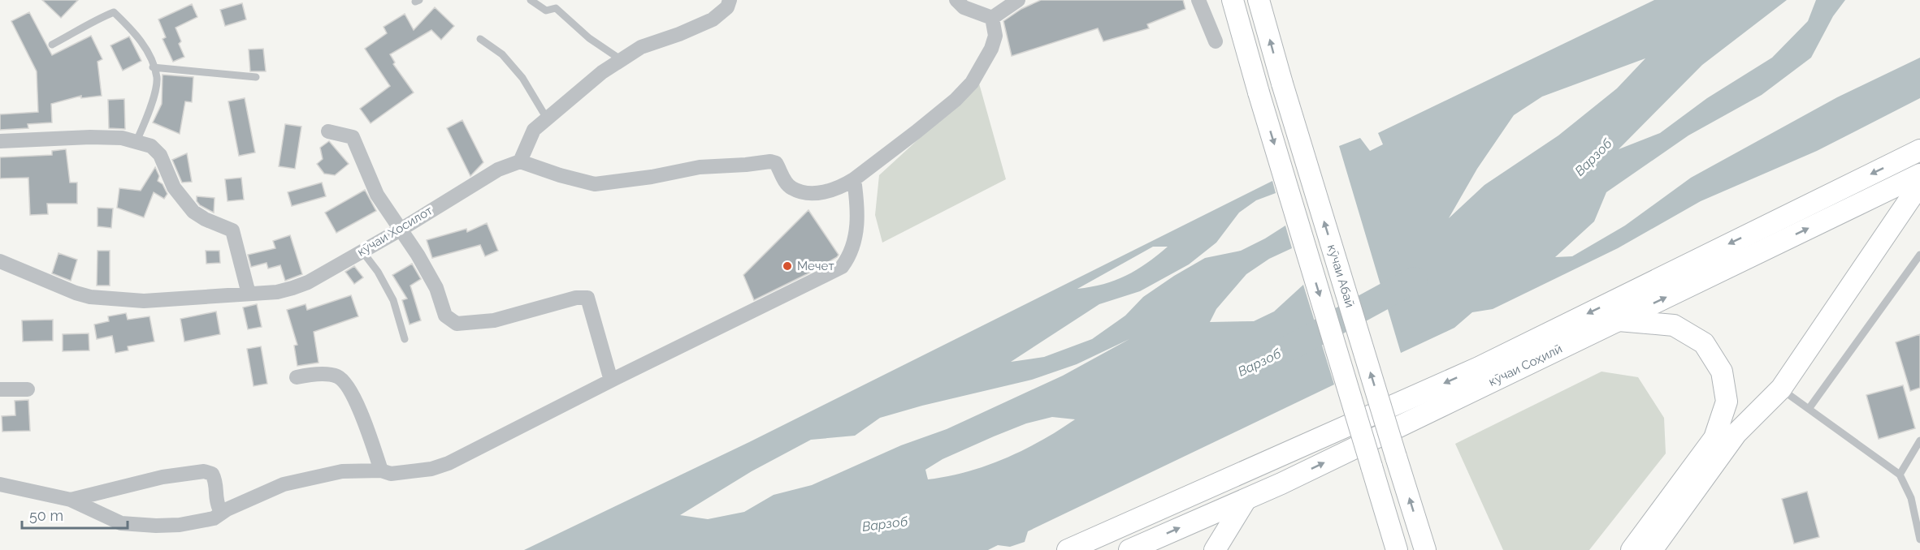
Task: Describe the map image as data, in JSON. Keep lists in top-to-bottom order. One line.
{"streets":{"main road":["кӯчаи Абаӣ","кӯчаи Соҳилӣ"],"street":["кӯчаи Хосилот"]},"water":["Варзоб"],"places":["Мечет"],"scale_bar":"50 m"}
